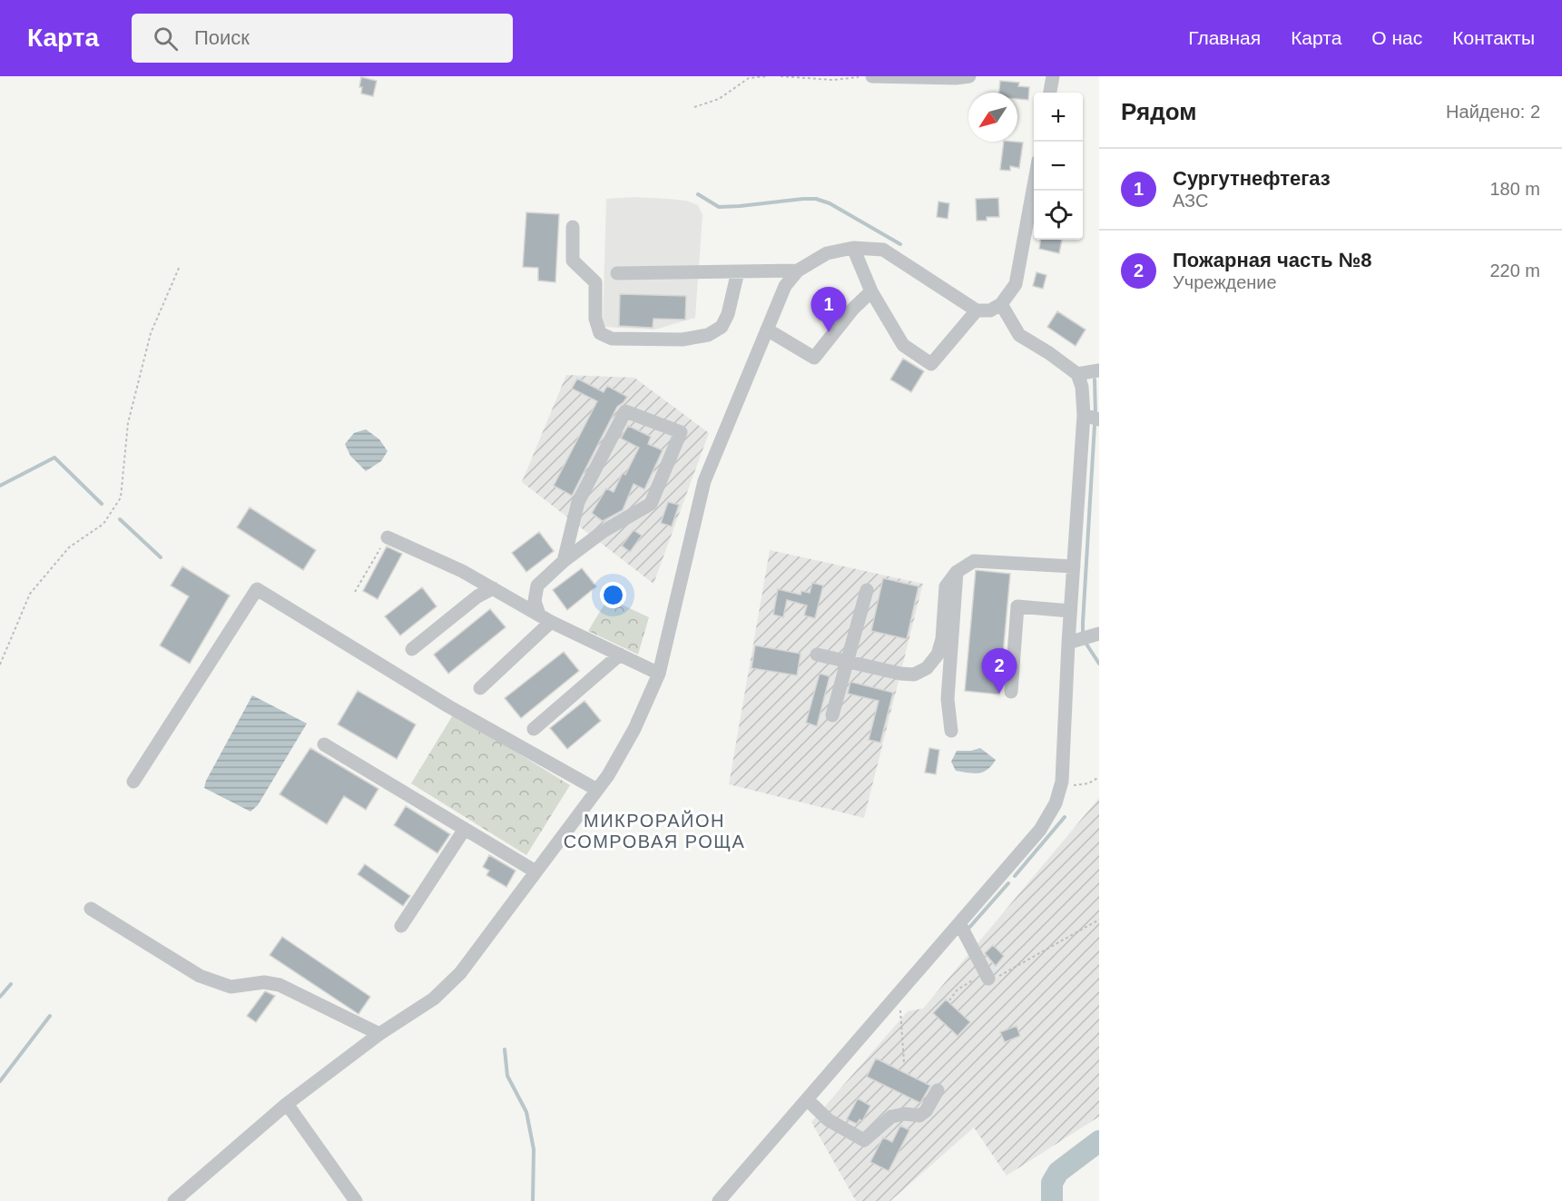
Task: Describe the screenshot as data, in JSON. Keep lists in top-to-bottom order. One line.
{"districts":["МИКРОРАЙОН СОМРОВАЯ РОЩА"],"north":"bottom left","page":{"header":"Карта","search":"Поиск","nav":["Главная","Карта","О нас","Контакты"],"heading":["Рядом","Найдено: 2"],"map_buttons":["+","−"],"list":[{"mark":"1","name":"Сургутнефтегаз","note":"АЗС","value":"180 m"},{"mark":"2","name":"Пожарная часть №8","note":"Учреждение","value":"220 m"}],"pins":["1","2"]}}
